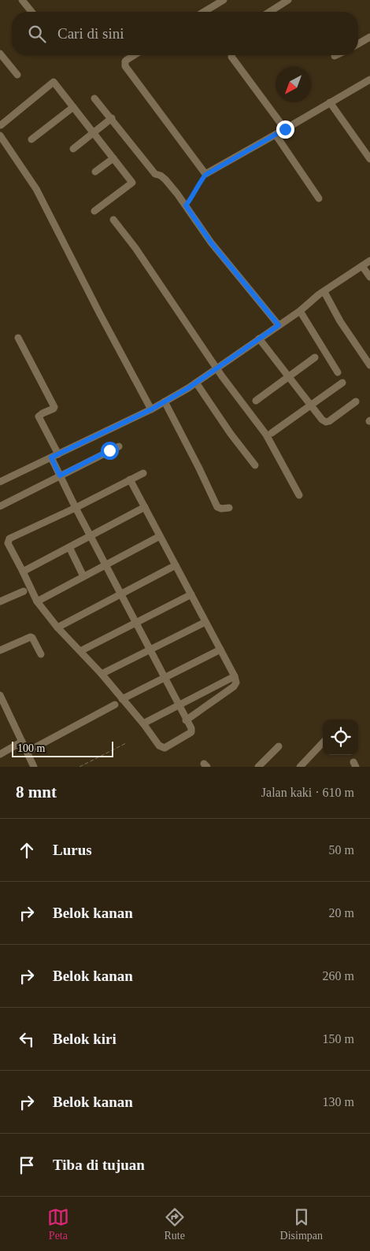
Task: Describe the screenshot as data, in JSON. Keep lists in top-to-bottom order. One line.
{"scale_bar":"100 m","north":"bottom left","page":{"search":"Cari di sini","scale":"100 m","heading":["8 mnt","Jalan kaki · 610 m"],"list":[["Lurus","50 m"],["Belok kanan","20 m"],["Belok kanan","260 m"],["Belok kiri","150 m"],["Belok kanan","130 m"],"Tiba di tujuan"],"nav":["Peta","Rute","Disimpan"]}}
